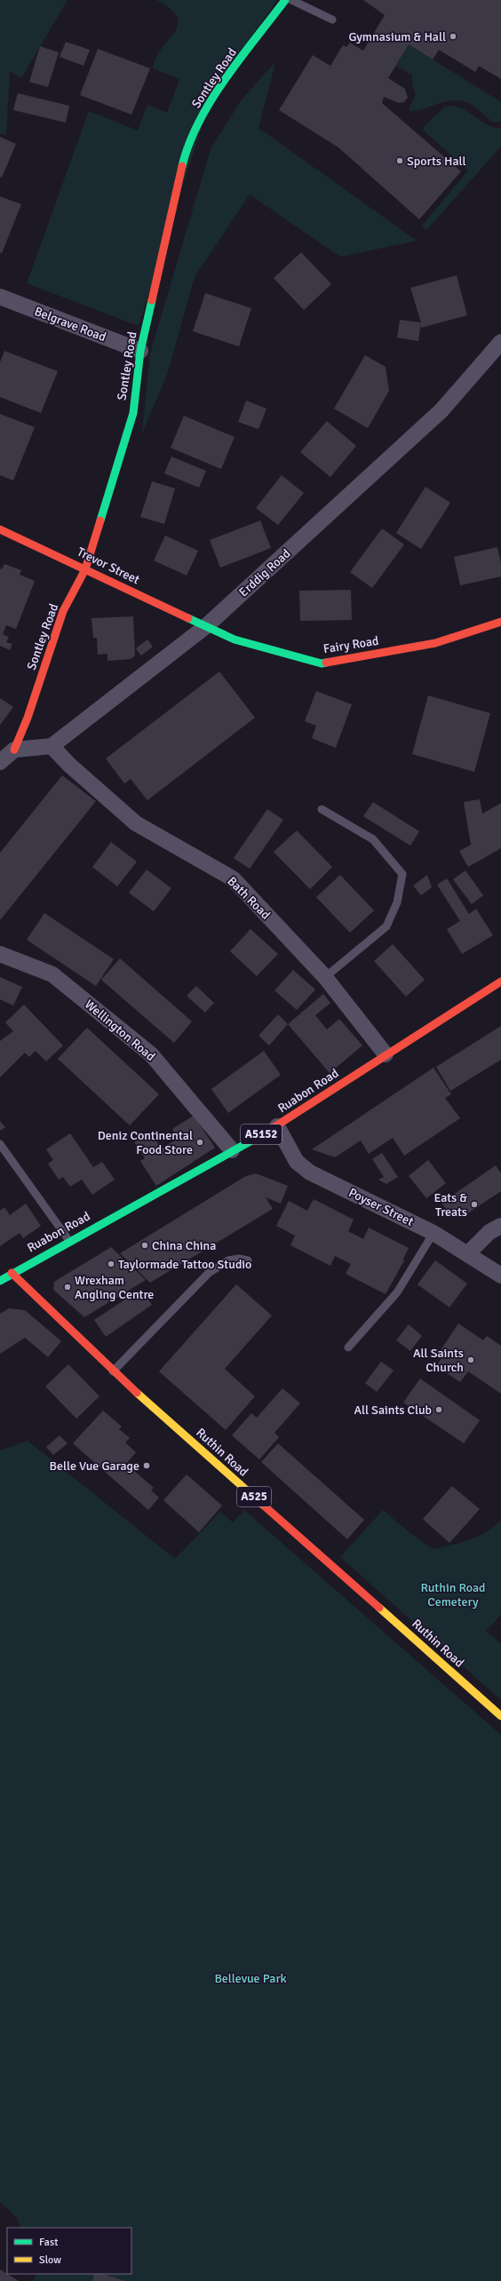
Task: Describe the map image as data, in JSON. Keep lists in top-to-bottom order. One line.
{"streets":{"main road":["Sontley Road","Trevor Street","Fairy Road","Ruabon Road","A5152","Ruthin Road","A525"],"street":["Belgrave Road","Erddig Road","Bath Road","Wellington Road","Poyser Street"]},"crossings":[["Sontley Road","Belgrave Road"],["Sontley Road","Trevor Street"],["Trevor Street","Erddig Road"],["Trevor Street","Fairy Road"],["Erddig Road","Fairy Road"],["Erddig Road","Bath Road"],["Bath Road","Ruabon Road"],["Wellington Road","Ruabon Road"],["Ruabon Road","A5152"],["Ruabon Road","Poyser Street"],["Ruabon Road","Ruthin Road"],["A5152","Ruthin Road"]],"parks":["Ruthin Road Cemetery","Bellevue Park"],"places":["Gymnasium & Hall","Sports Hall","Deniz Continental Food Store","Eats & Treats","China China","Taylormade Tattoo Studio","Wrexham Angling Centre","All Saints Church","All Saints Club","Belle Vue Garage"],"legend":["Fast","Slow"]}
